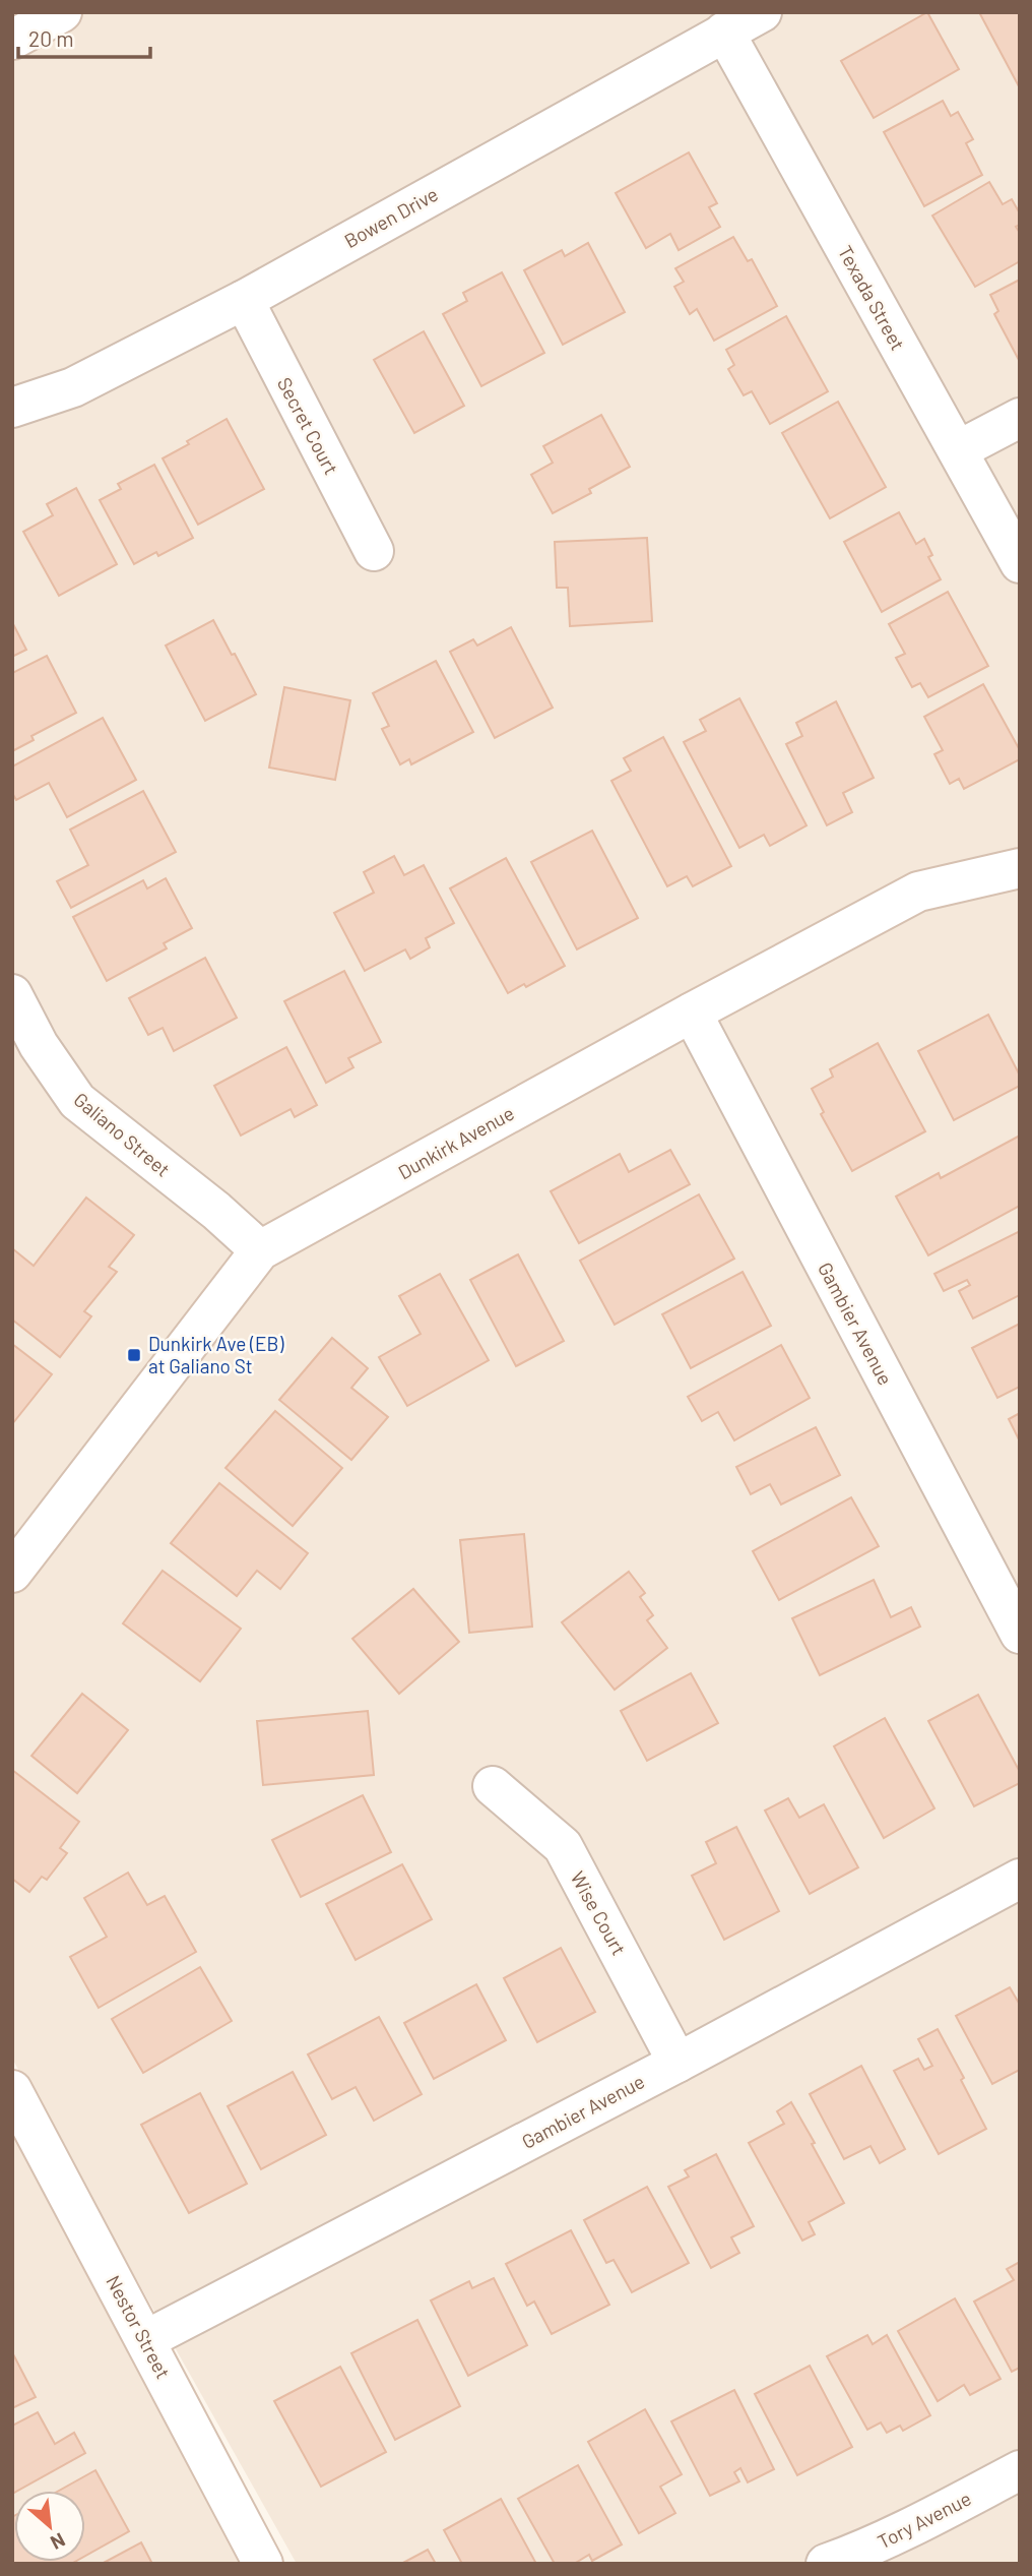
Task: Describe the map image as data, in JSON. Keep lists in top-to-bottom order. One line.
{"streets":{"street":["Bowen Drive","Texada Street","Secret Court","Galiano Street","Dunkirk Avenue","Gambier Avenue","Wise Court","Nestor Street","Tory Avenue"]},"crossings":[["Bowen Drive","Texada Street"],["Bowen Drive","Secret Court"],["Galiano Street","Dunkirk Avenue"],["Dunkirk Avenue","Gambier Avenue"],["Gambier Avenue","Wise Court"],["Gambier Avenue","Nestor Street"]],"places":{"transit":["Dunkirk Ave (EB) at Galiano St"]},"scale_bar":"20 m","north":"bottom right"}
